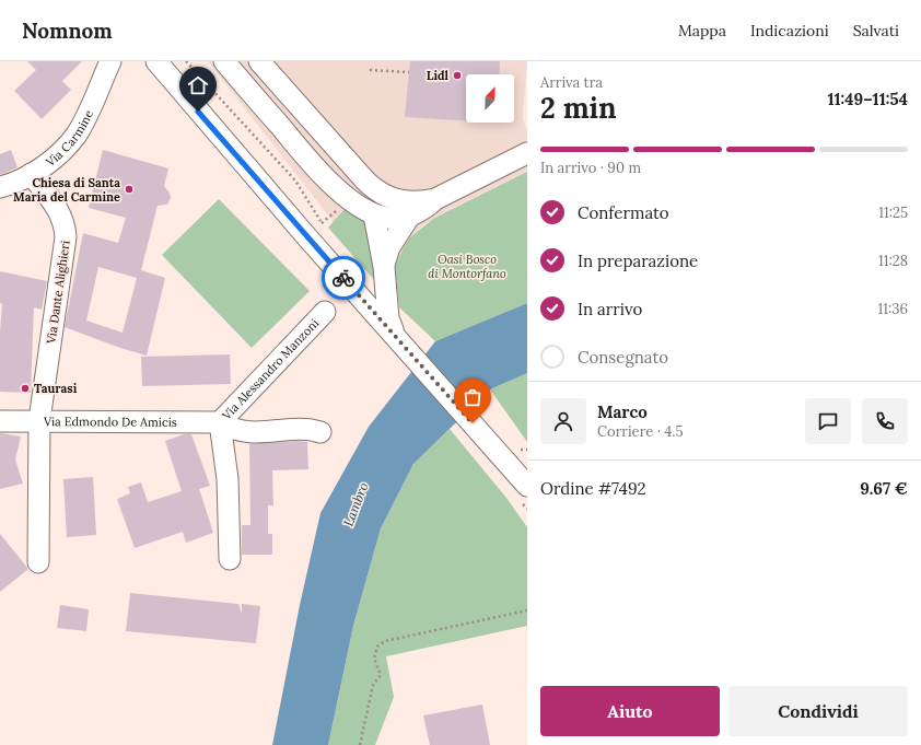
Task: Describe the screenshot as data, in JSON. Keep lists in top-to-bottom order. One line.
{"streets":{"street":["Via Carmine","Via Dante Alighieri","Via Alessandro Manzoni","Via Edmondo De Amicis"]},"crossings":[["Via Carmine","Via Dante Alighieri"],["Via Dante Alighieri","Via Edmondo De Amicis"],["Via Alessandro Manzoni","Via Edmondo De Amicis"]],"water":["Lambro"],"parks":["Oasi Bosco di Montorfano"],"places":["Lidl","Chiesa di Santa Maria del Carmine","Taurasi"],"north":"top right","page":{"header":"Nomnom","nav":["Mappa","Indicazioni","Salvati"],"heading":["2 min","Arriva tra","11:49–11:54"],"panel":["Marco","Corriere · 4.5","Ordine #7492","9.67 €"],"bar":"In arrivo · 90 m","list":[["Confermato","11:25"],["In preparazione","11:28"],["In arrivo","11:36"],"Consegnato"],"buttons":["Aiuto","Condividi"]}}
